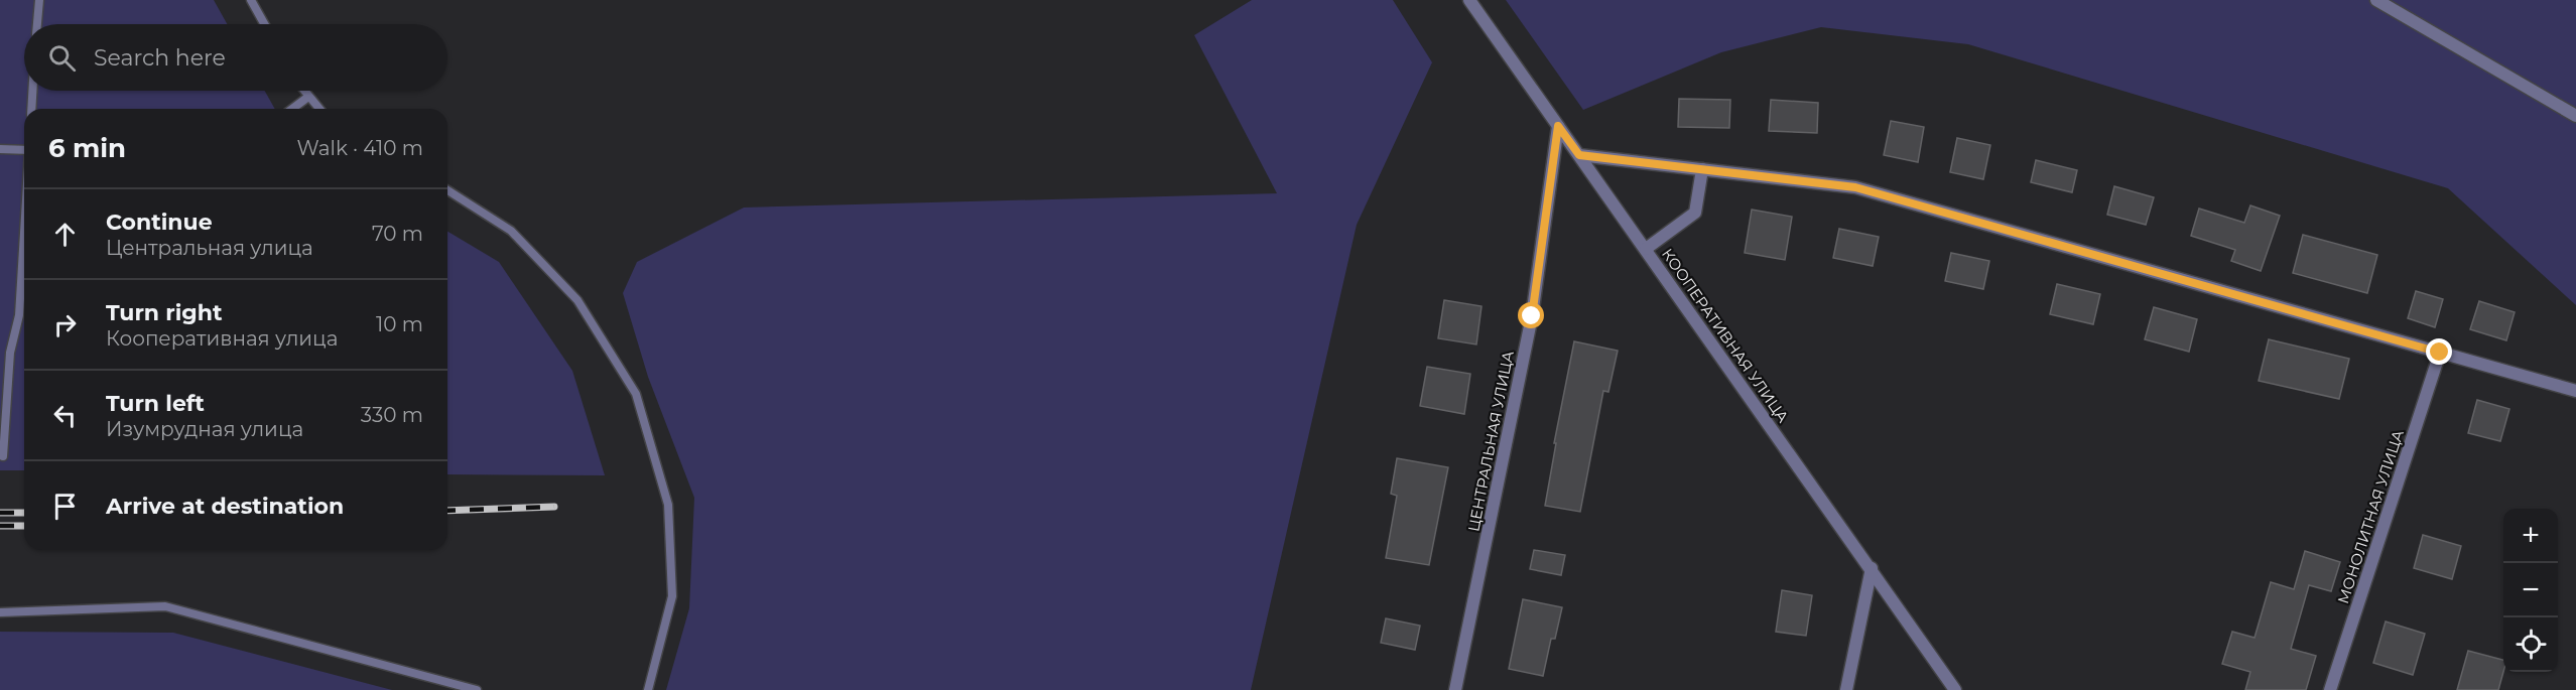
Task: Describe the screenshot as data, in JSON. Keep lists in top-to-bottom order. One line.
{"streets":{"street":["КООПЕРАТИВНАЯ УЛИЦА","ЦЕНТРАЛЬНАЯ УЛИЦА","МОНОЛИТНАЯ УЛИЦА"]},"crossings":[["КООПЕРАТИВНАЯ УЛИЦА","ЦЕНТРАЛЬНАЯ УЛИЦА"]],"page":{"search":"Search here","heading":["6 min","Walk · 410 m"],"list":[["Continue","Центральная улица","70 m"],["Turn right","Кооперативная улица","10 m"],["Turn left","Изумрудная улица","330 m"],"Arrive at destination"],"map_buttons":["+","−"]}}
